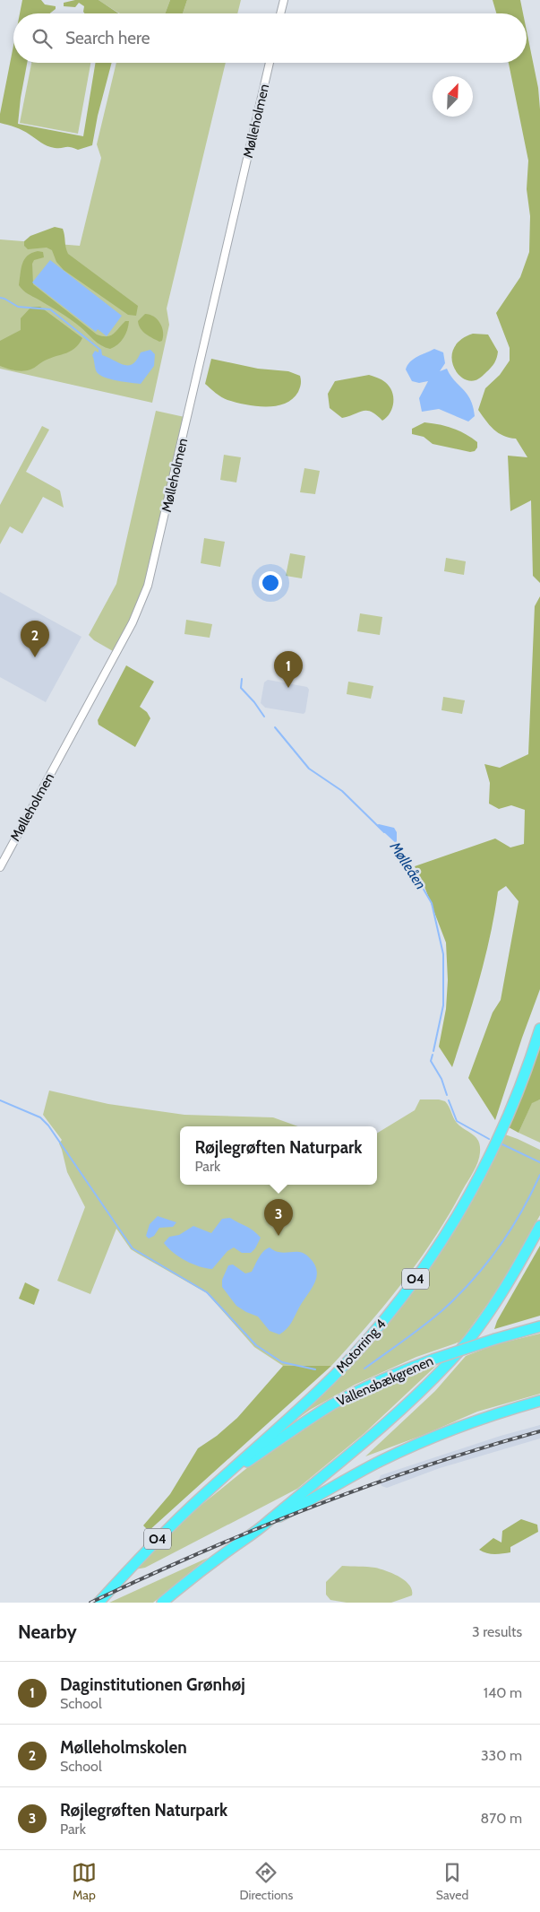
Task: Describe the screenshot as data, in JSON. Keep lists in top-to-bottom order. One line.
{"streets":{"highway":["O4","Motorring 4","Vallensbækgrenen"],"street":["Mølleholmen"]},"crossings":[["Motorring 4","Vallensbækgrenen"]],"water":["Mølleåen"],"north":"top right","page":{"search":"Search here","pins":["2","1","3"],"popup":["Røjlegrøften Naturpark","Park"],"heading":["Nearby","3 results"],"list":[{"mark":"1","name":"Daginstitutionen Grønhøj","note":"School","value":"140 m"},{"mark":"2","name":"Mølleholmskolen","note":"School","value":"330 m"},{"mark":"3","name":"Røjlegrøften Naturpark","note":"Park","value":"870 m"}],"nav":["Map","Directions","Saved"]}}
